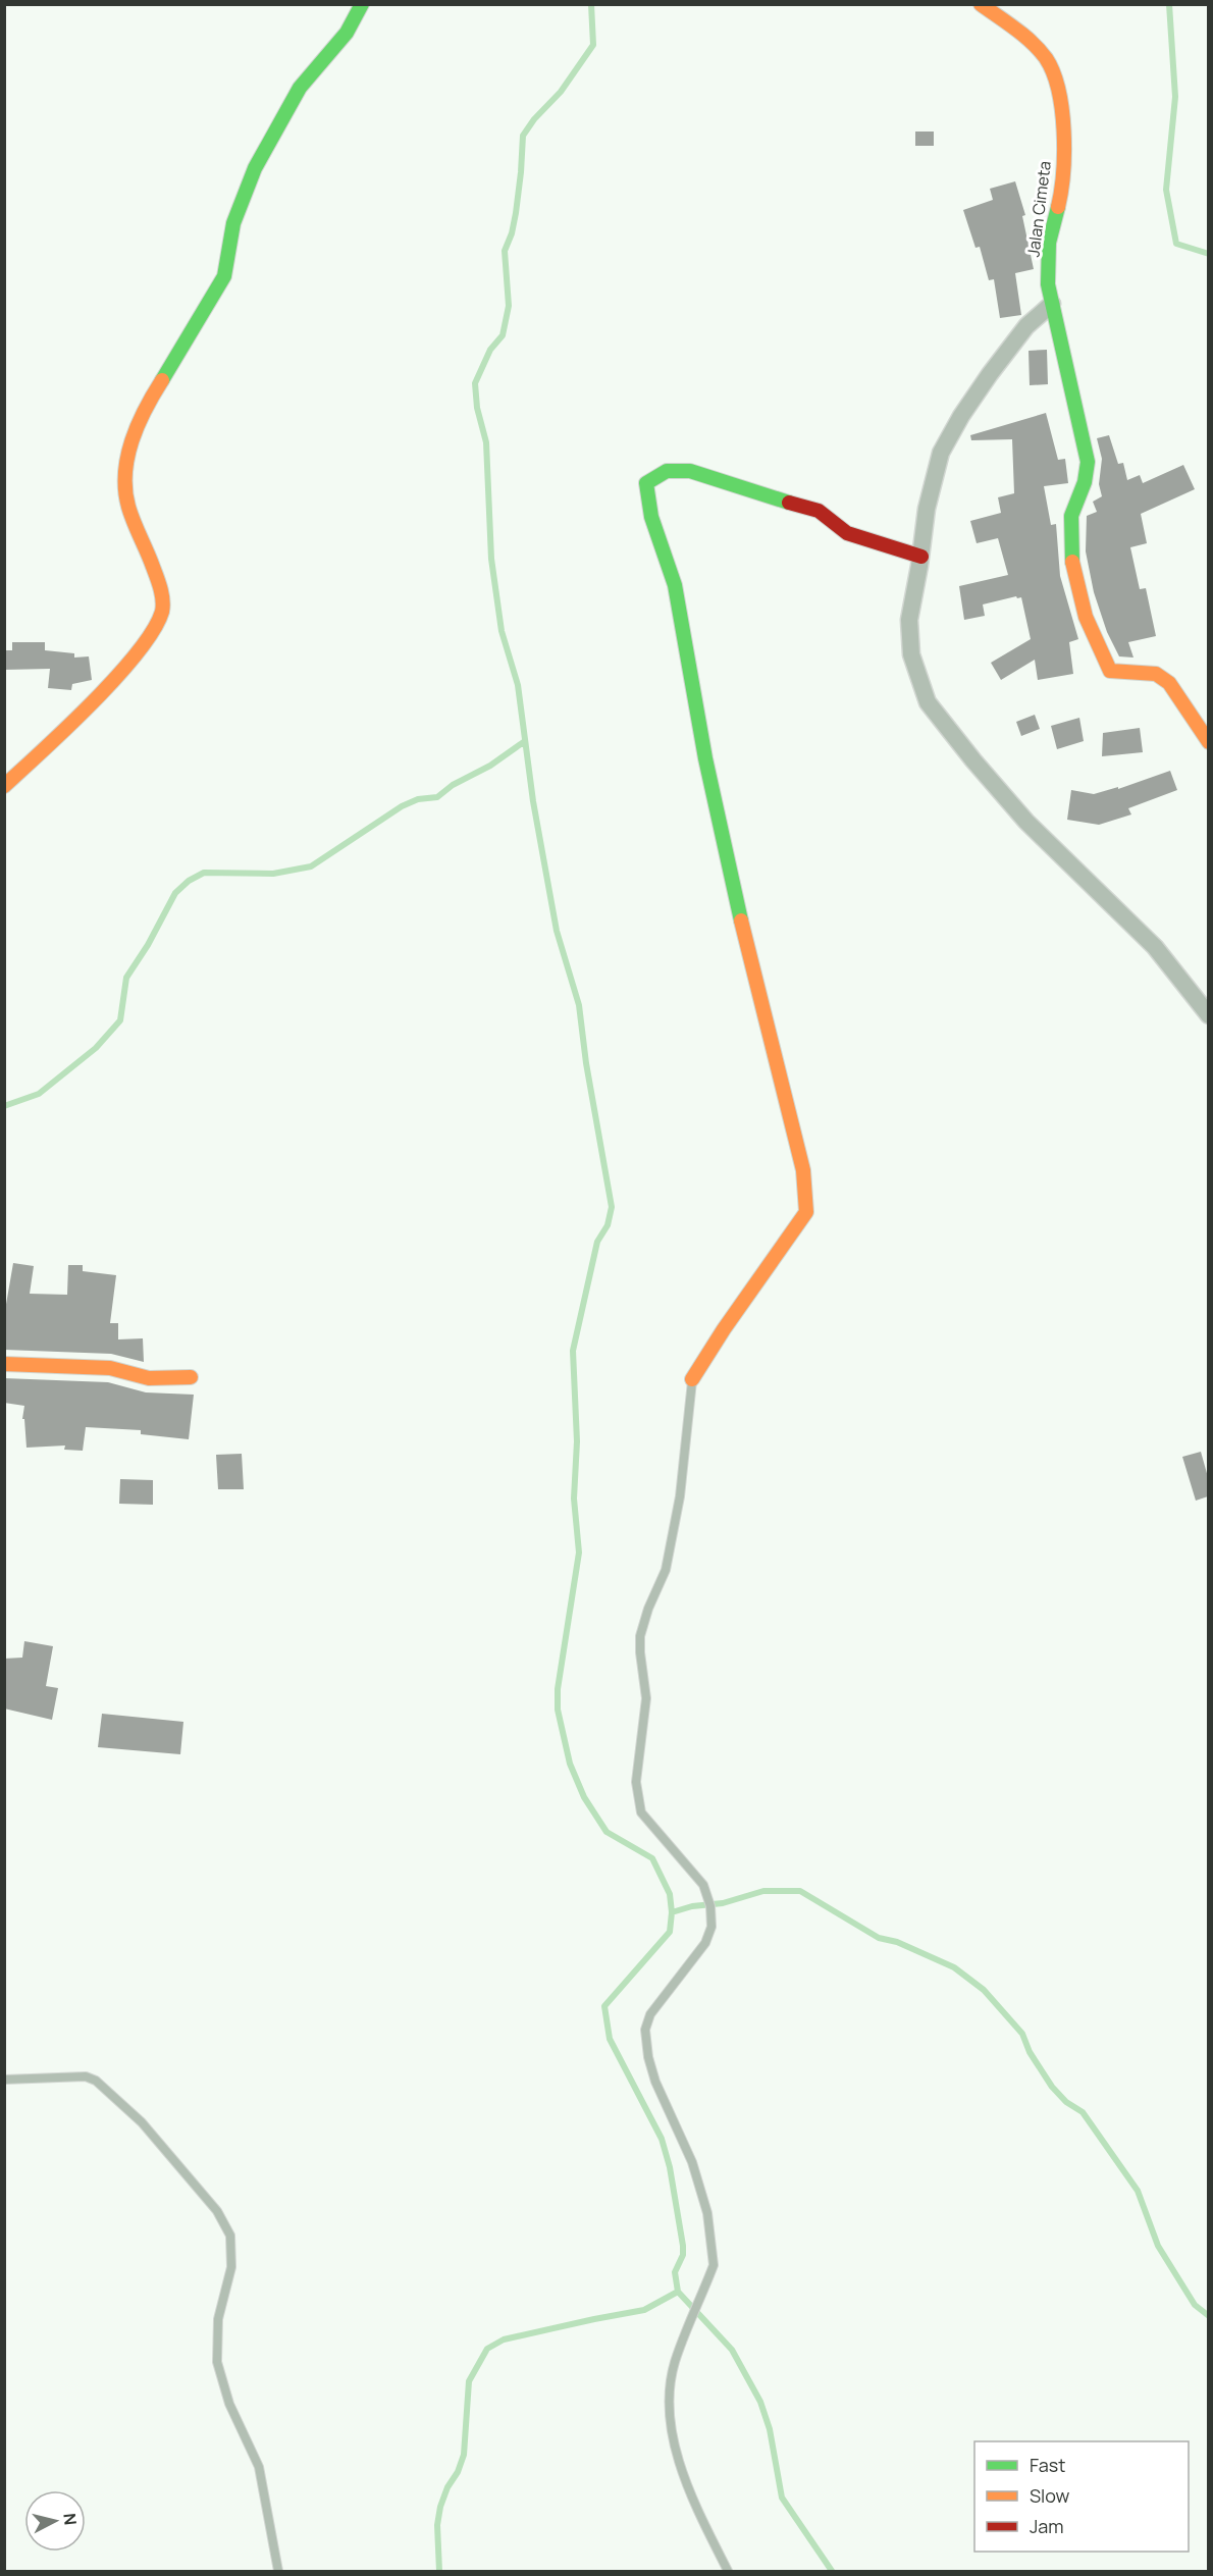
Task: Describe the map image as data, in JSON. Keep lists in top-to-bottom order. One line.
{"streets":{"street":["Jalan Cimeta"]},"legend":["Fast","Slow","Jam"],"north":"right"}
